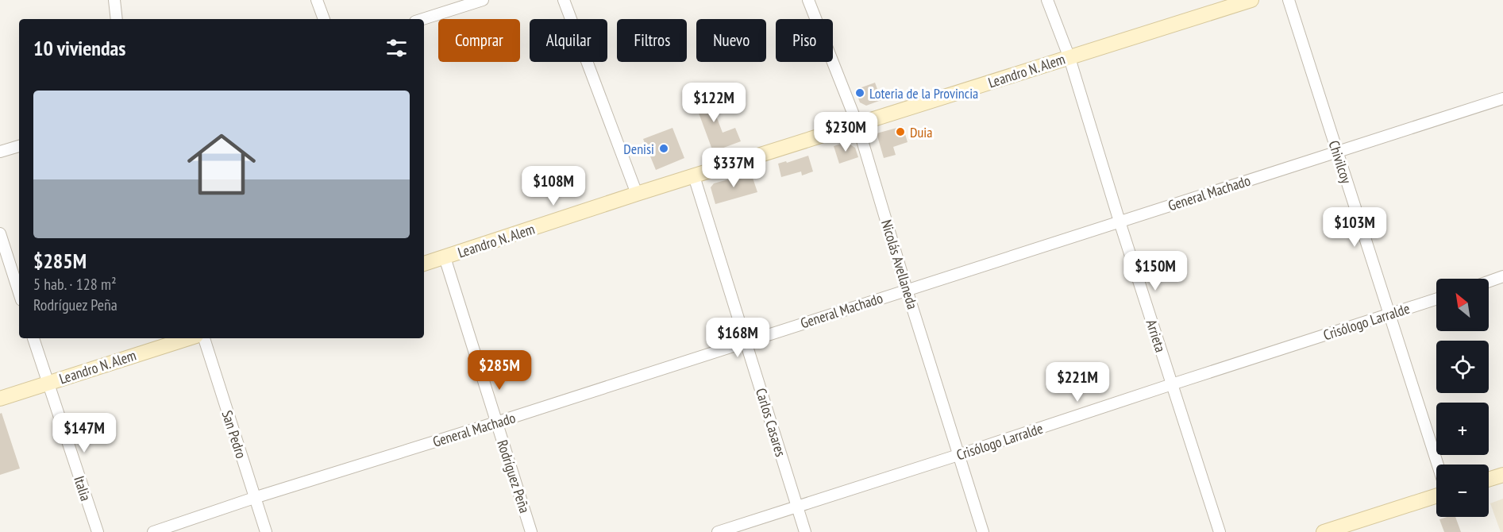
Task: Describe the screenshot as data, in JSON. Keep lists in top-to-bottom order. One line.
{"streets":{"street":["Leandro N. Alem","Chivilcoy","General Machado","Nicolás Avellaneda","Crisólogo Larralde","Arrieta","Carlos Casares","San Pedro","Rodríguez Peña","Italia"]},"crossings":[["Leandro N. Alem","Nicolás Avellaneda"],["Leandro N. Alem","Arrieta"],["Leandro N. Alem","Carlos Casares"],["Leandro N. Alem","Rodríguez Peña"],["Leandro N. Alem","Italia"],["Chivilcoy","General Machado"],["Chivilcoy","Crisólogo Larralde"],["General Machado","Nicolás Avellaneda"],["General Machado","Arrieta"],["General Machado","Carlos Casares"],["General Machado","San Pedro"],["General Machado","Rodríguez Peña"],["Nicolás Avellaneda","Crisólogo Larralde"],["Crisólogo Larralde","Arrieta"],["Crisólogo Larralde","Carlos Casares"]],"places":["Loteria de la Provincia","Duia","Denisi"],"north":"top left","page":{"chip":["Comprar","Alquilar","Filtros","Nuevo","Piso"],"heading":"10 viviendas","list":[{"name":"$285M","note":"5 hab. · 128 m² · Rodríguez Peña"}],"price":["$122M","$230M","$337M","$108M","$103M","$150M","$168M","$285M","$221M","$147M"],"map_buttons":["+","−"]}}
